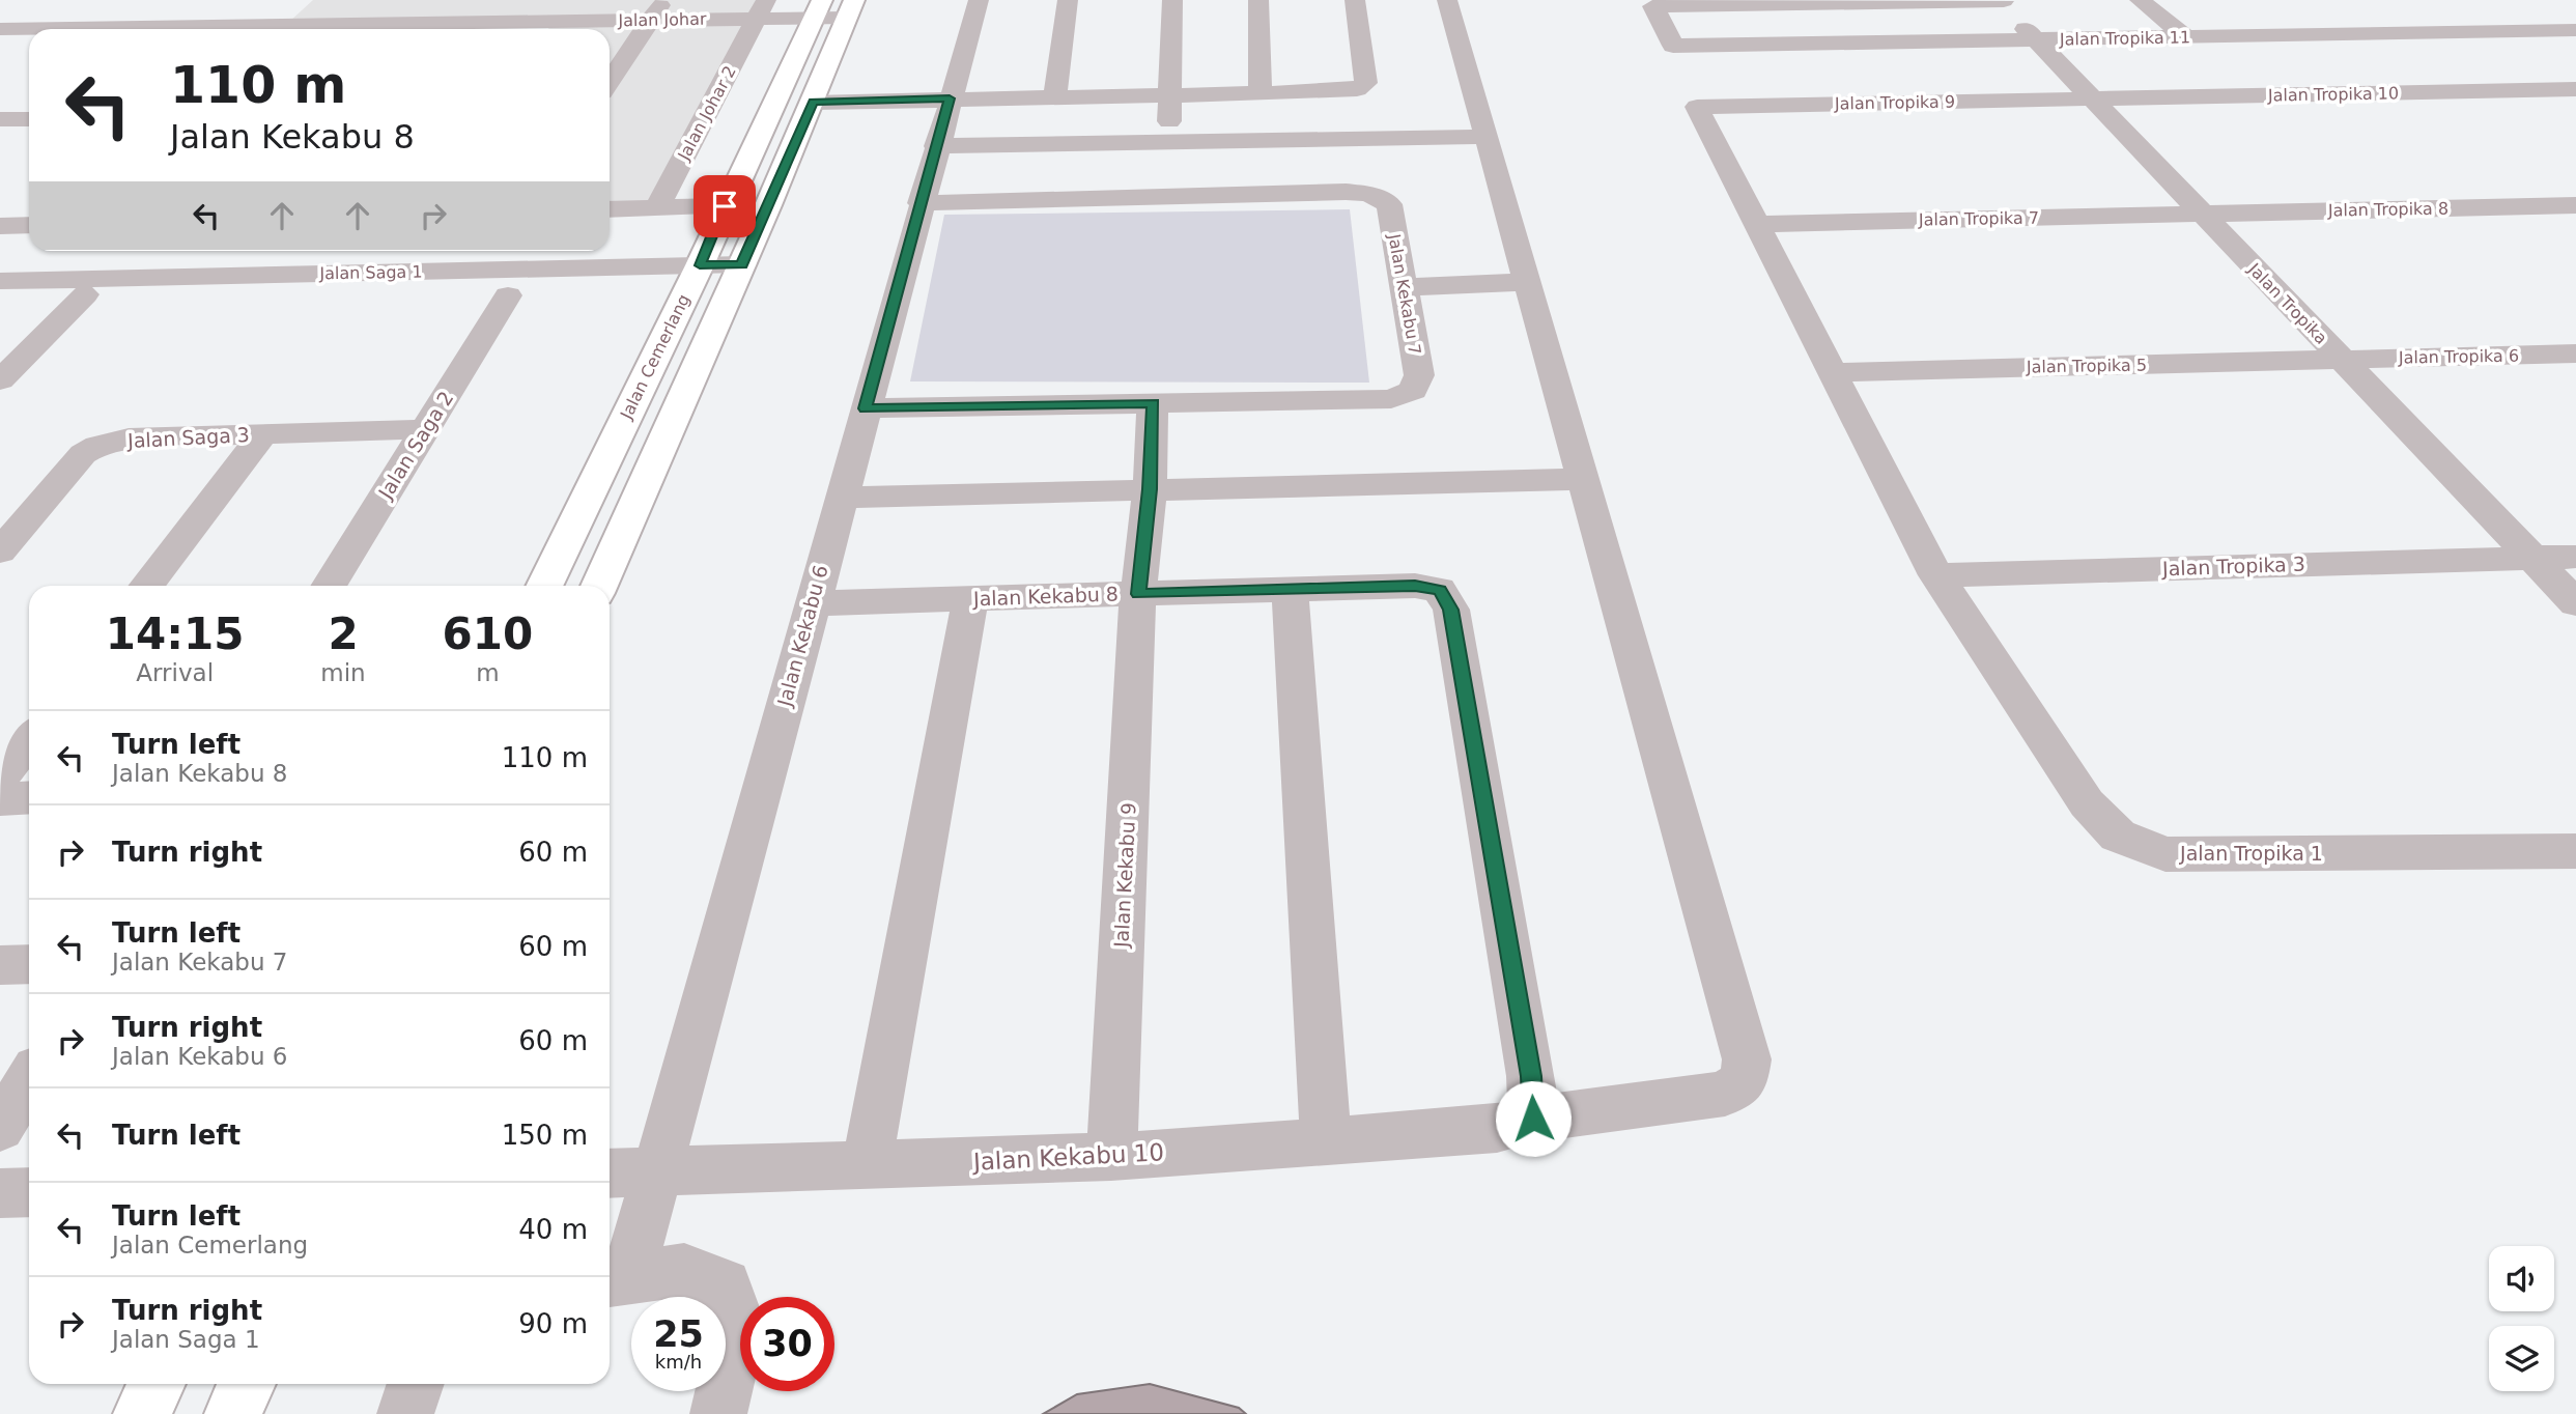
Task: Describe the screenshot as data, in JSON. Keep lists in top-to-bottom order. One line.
{"streets":{"main road":["Jalan Cemerlang"],"street":["Jalan Johar","Jalan Tropika 11","Jalan Tropika 10","Jalan Tropika 9","Jalan Johar 2","Jalan Tropika 8","Jalan Tropika 7","Jalan Saga 1","Jalan Kekabu 7","Jalan Tropika","Jalan Tropika 6","Jalan Tropika 5","Jalan Saga 3","Jalan Saga 2","Jalan Tropika 3","Jalan Kekabu 8","Jalan Kekabu 6","Jalan Tropika 1","Jalan Kekabu 9","Jalan Kekabu 10"]},"crossings":[["Jalan Johar","Jalan Johar 2"],["Jalan Johar","Jalan Cemerlang"],["Jalan Tropika 11","Jalan Tropika"],["Jalan Tropika 10","Jalan Tropika 9"],["Jalan Tropika 10","Jalan Tropika"],["Jalan Tropika 9","Jalan Tropika"],["Jalan Tropika 9","Jalan Tropika 1"],["Jalan Tropika 8","Jalan Tropika 7"],["Jalan Tropika 8","Jalan Tropika"],["Jalan Tropika 7","Jalan Tropika"],["Jalan Tropika 7","Jalan Tropika 1"],["Jalan Saga 1","Jalan Cemerlang"],["Jalan Kekabu 7","Jalan Kekabu 6"],["Jalan Kekabu 7","Jalan Kekabu 9"],["Jalan Tropika","Jalan Tropika 6"],["Jalan Tropika","Jalan Tropika 5"],["Jalan Tropika","Jalan Tropika 3"],["Jalan Tropika 6","Jalan Tropika 5"],["Jalan Tropika 5","Jalan Tropika 1"],["Jalan Saga 3","Jalan Saga 2"],["Jalan Tropika 3","Jalan Tropika 1"],["Jalan Kekabu 8","Jalan Kekabu 6"],["Jalan Kekabu 8","Jalan Kekabu 9"],["Jalan Kekabu 8","Jalan Kekabu 10"],["Jalan Kekabu 6","Jalan Kekabu 10"],["Jalan Kekabu 9","Jalan Kekabu 10"]],"page":{"turn":["110 m","Jalan Kekabu 8"],"eta":["14:15","Arrival","2","min","610","m"],"list":[{"name":"Turn left","note":"Jalan Kekabu 8","value":"110 m"},{"name":"Turn right","value":"60 m"},{"name":"Turn left","note":"Jalan Kekabu 7","value":"60 m"},{"name":"Turn right","note":"Jalan Kekabu 6","value":"60 m"},{"name":"Turn left","value":"150 m"},{"name":"Turn left","note":"Jalan Cemerlang","value":"40 m"},{"name":"Turn right","note":"Jalan Saga 1","value":"90 m"}],"speed":"25 km/h","limit":"30"}}
